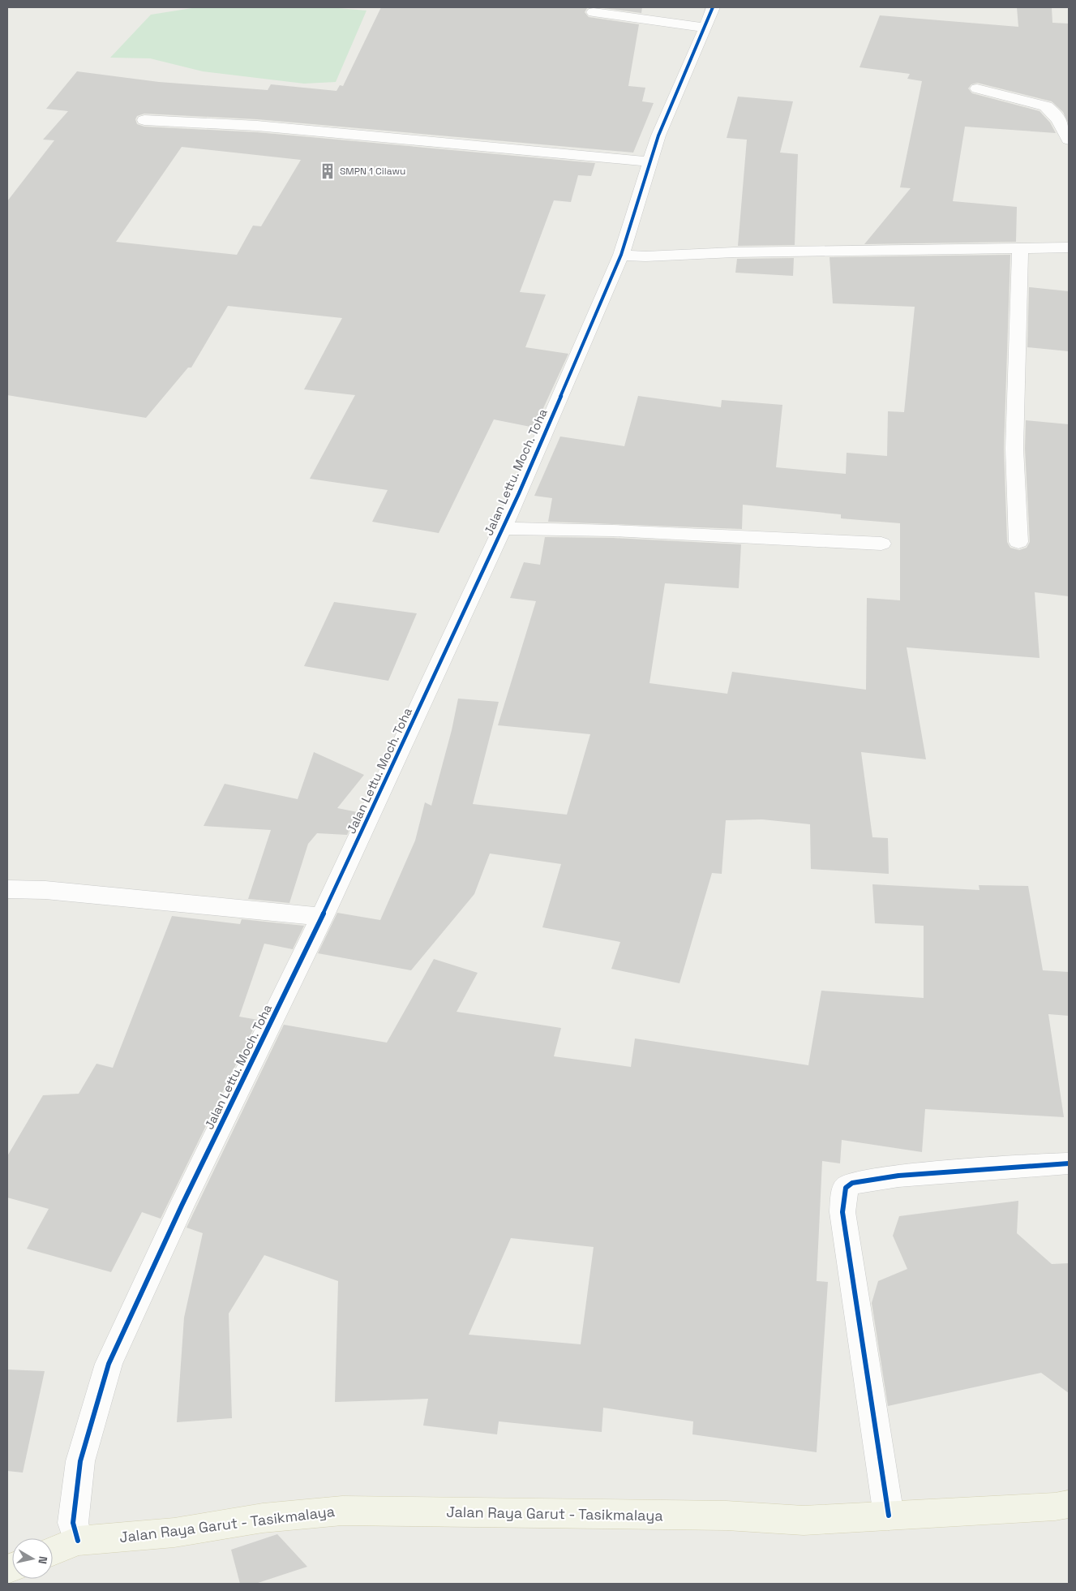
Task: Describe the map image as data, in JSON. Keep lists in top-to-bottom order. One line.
{"streets":{"main road":["Jalan Raya Garut - Tasikmalaya"],"street":["Jalan Lettu. Moch. Toha"]},"crossings":[["Jalan Lettu. Moch. Toha","Jalan Raya Garut - Tasikmalaya"]],"places":{"building":["SMPN 1 Cilawu"]},"north":"right"}
